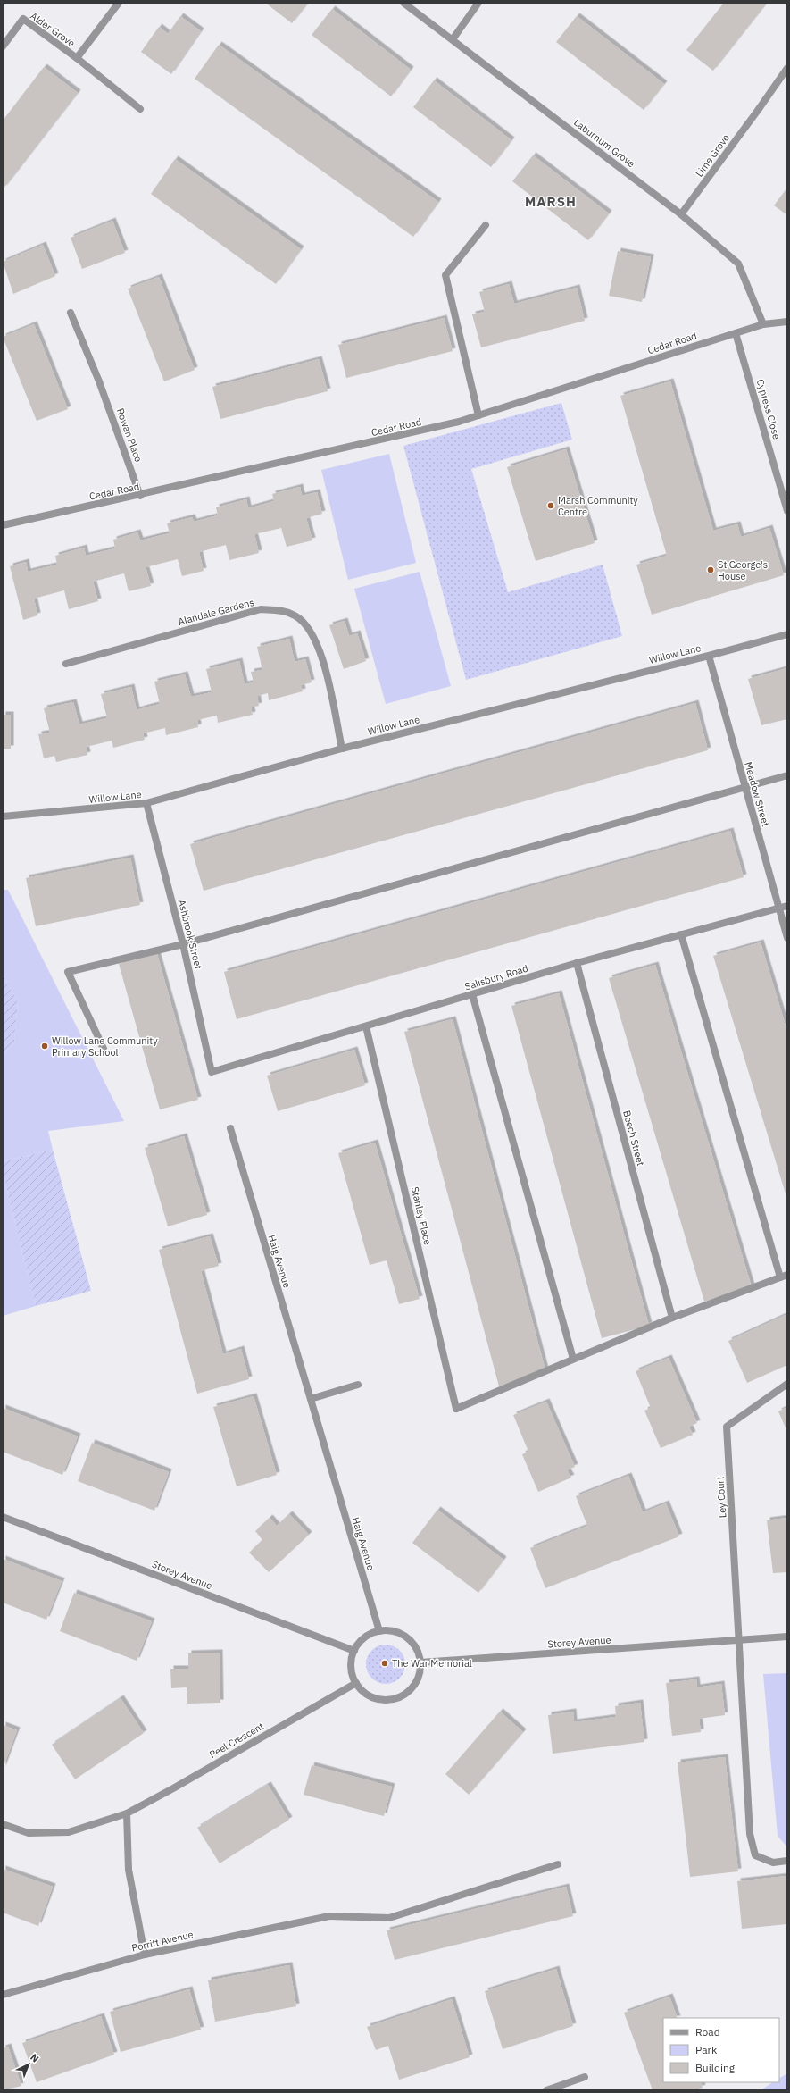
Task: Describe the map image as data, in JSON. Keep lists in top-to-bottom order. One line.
{"streets":{"street":["Alder Grove","Laburnum Grove","Lime Grove","Cedar Road","Cypress Close","Rowan Place","Alandale Gardens","Willow Lane","Meadow Street","Ashbrook Street","Salisbury Road","Beech Street","Stanley Place","Haig Avenue","Ley Court","Storey Avenue","Peel Crescent","Porritt Avenue"]},"crossings":[["Laburnum Grove","Lime Grove"],["Laburnum Grove","Cedar Road"],["Cedar Road","Cypress Close"],["Cedar Road","Rowan Place"],["Alandale Gardens","Willow Lane"],["Willow Lane","Meadow Street"],["Willow Lane","Ashbrook Street"],["Meadow Street","Salisbury Road"],["Ashbrook Street","Salisbury Road"],["Salisbury Road","Beech Street"],["Salisbury Road","Stanley Place"],["Haig Avenue","Storey Avenue"],["Haig Avenue","Peel Crescent"],["Ley Court","Storey Avenue"],["Storey Avenue","Peel Crescent"]],"districts":["MARSH"],"places":["Marsh Community Centre","St George's House","Willow Lane Community Primary School","The War Memorial"],"legend":["Road","Park","Building"],"north":"top right"}
